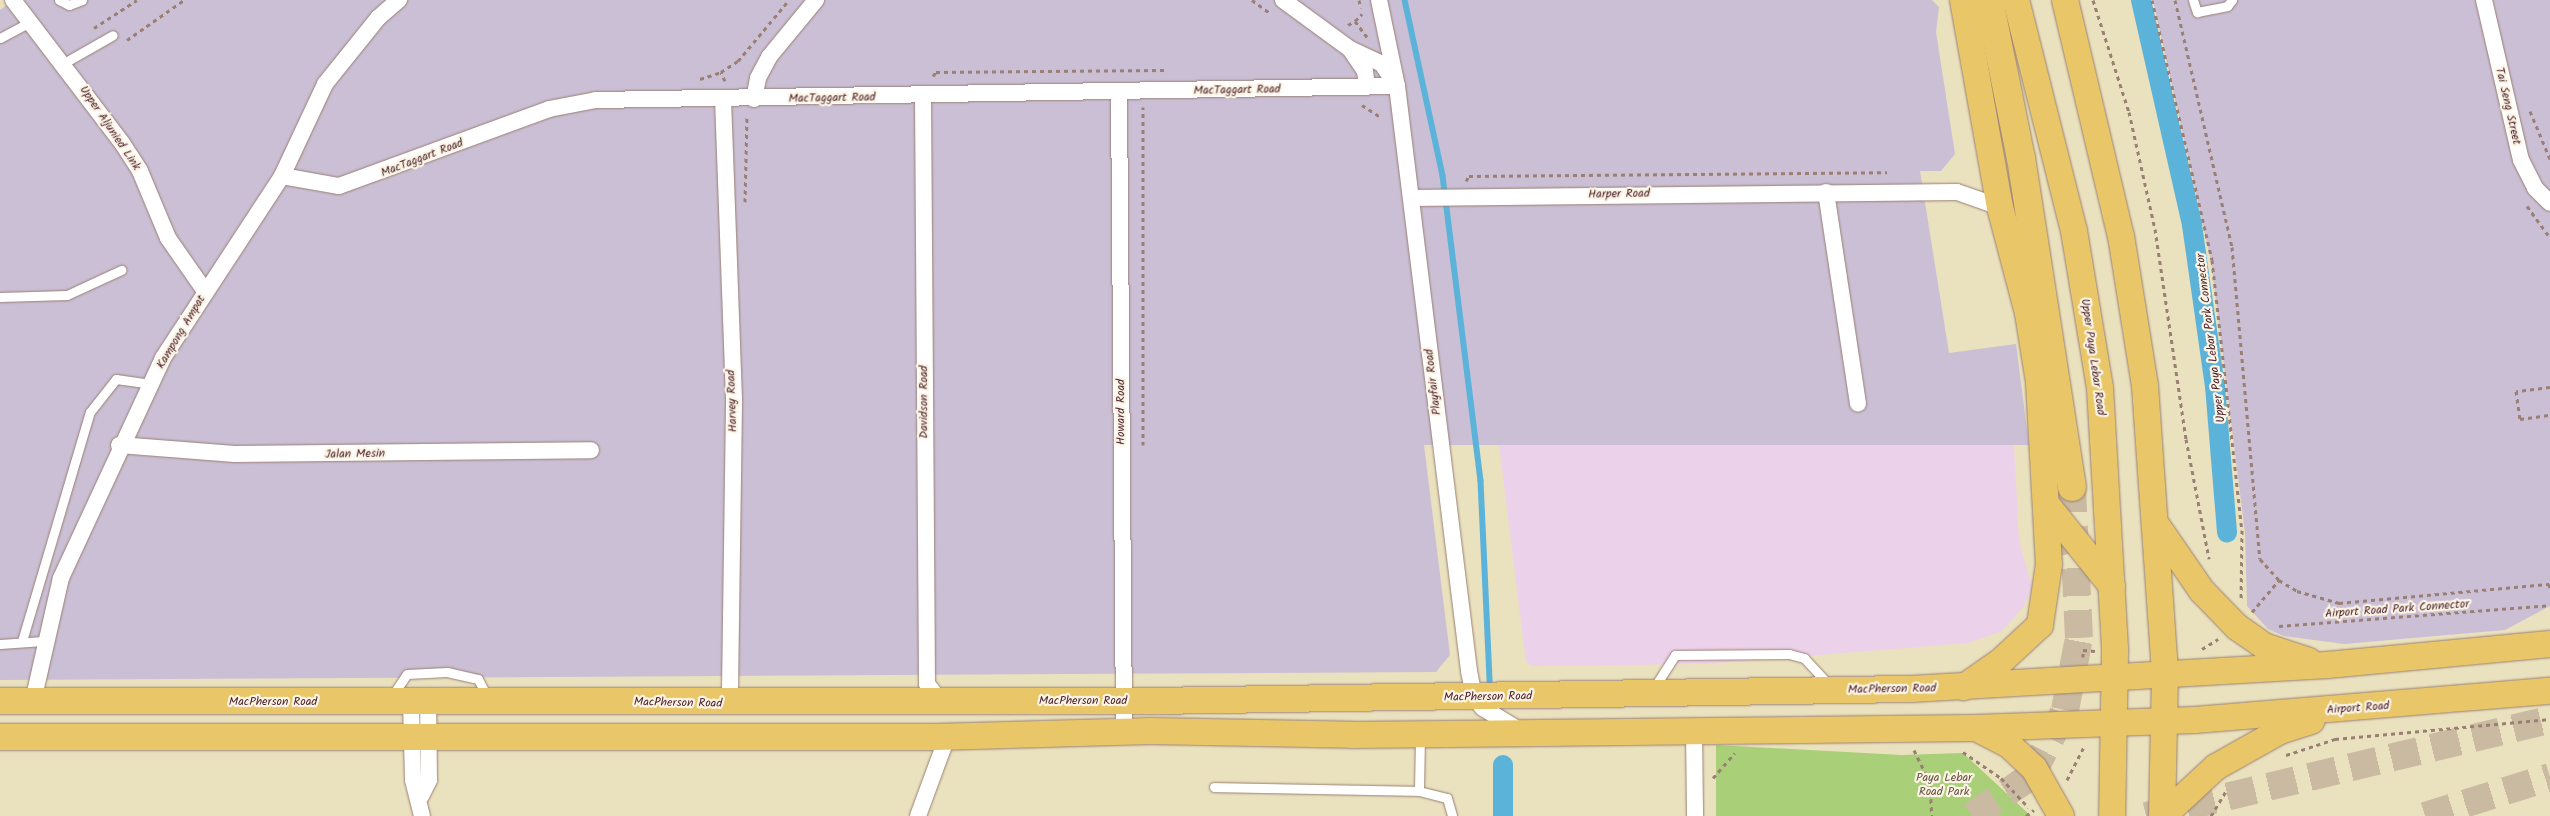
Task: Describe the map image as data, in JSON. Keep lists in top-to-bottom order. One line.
{"streets":{"main road":["Upper Paya Lebar Road","MacPherson Road","Airport Road"],"street":["MacTaggart Road","Tai Seng Street","Upper Aljunied Link","Harper Road","Kampong Ampat","Playfair Road","Harvey Road","Davidson Road","Howard Road","Jalan Mesin"],"path":["Upper Paya Lebar Park Connector","Airport Road Park Connector"]},"crossings":[["MacTaggart Road","Kampong Ampat"],["MacTaggart Road","Playfair Road"],["MacTaggart Road","Harvey Road"],["MacTaggart Road","Davidson Road"],["MacTaggart Road","Howard Road"],["Upper Aljunied Link","Kampong Ampat"],["Harper Road","Playfair Road"],["Kampong Ampat","Jalan Mesin"],["Kampong Ampat","MacPherson Road"],["Upper Paya Lebar Road","MacPherson Road"],["Playfair Road","MacPherson Road"],["Harvey Road","MacPherson Road"],["Davidson Road","MacPherson Road"],["Howard Road","MacPherson Road"]],"parks":["Paya Lebar Road Park"]}
